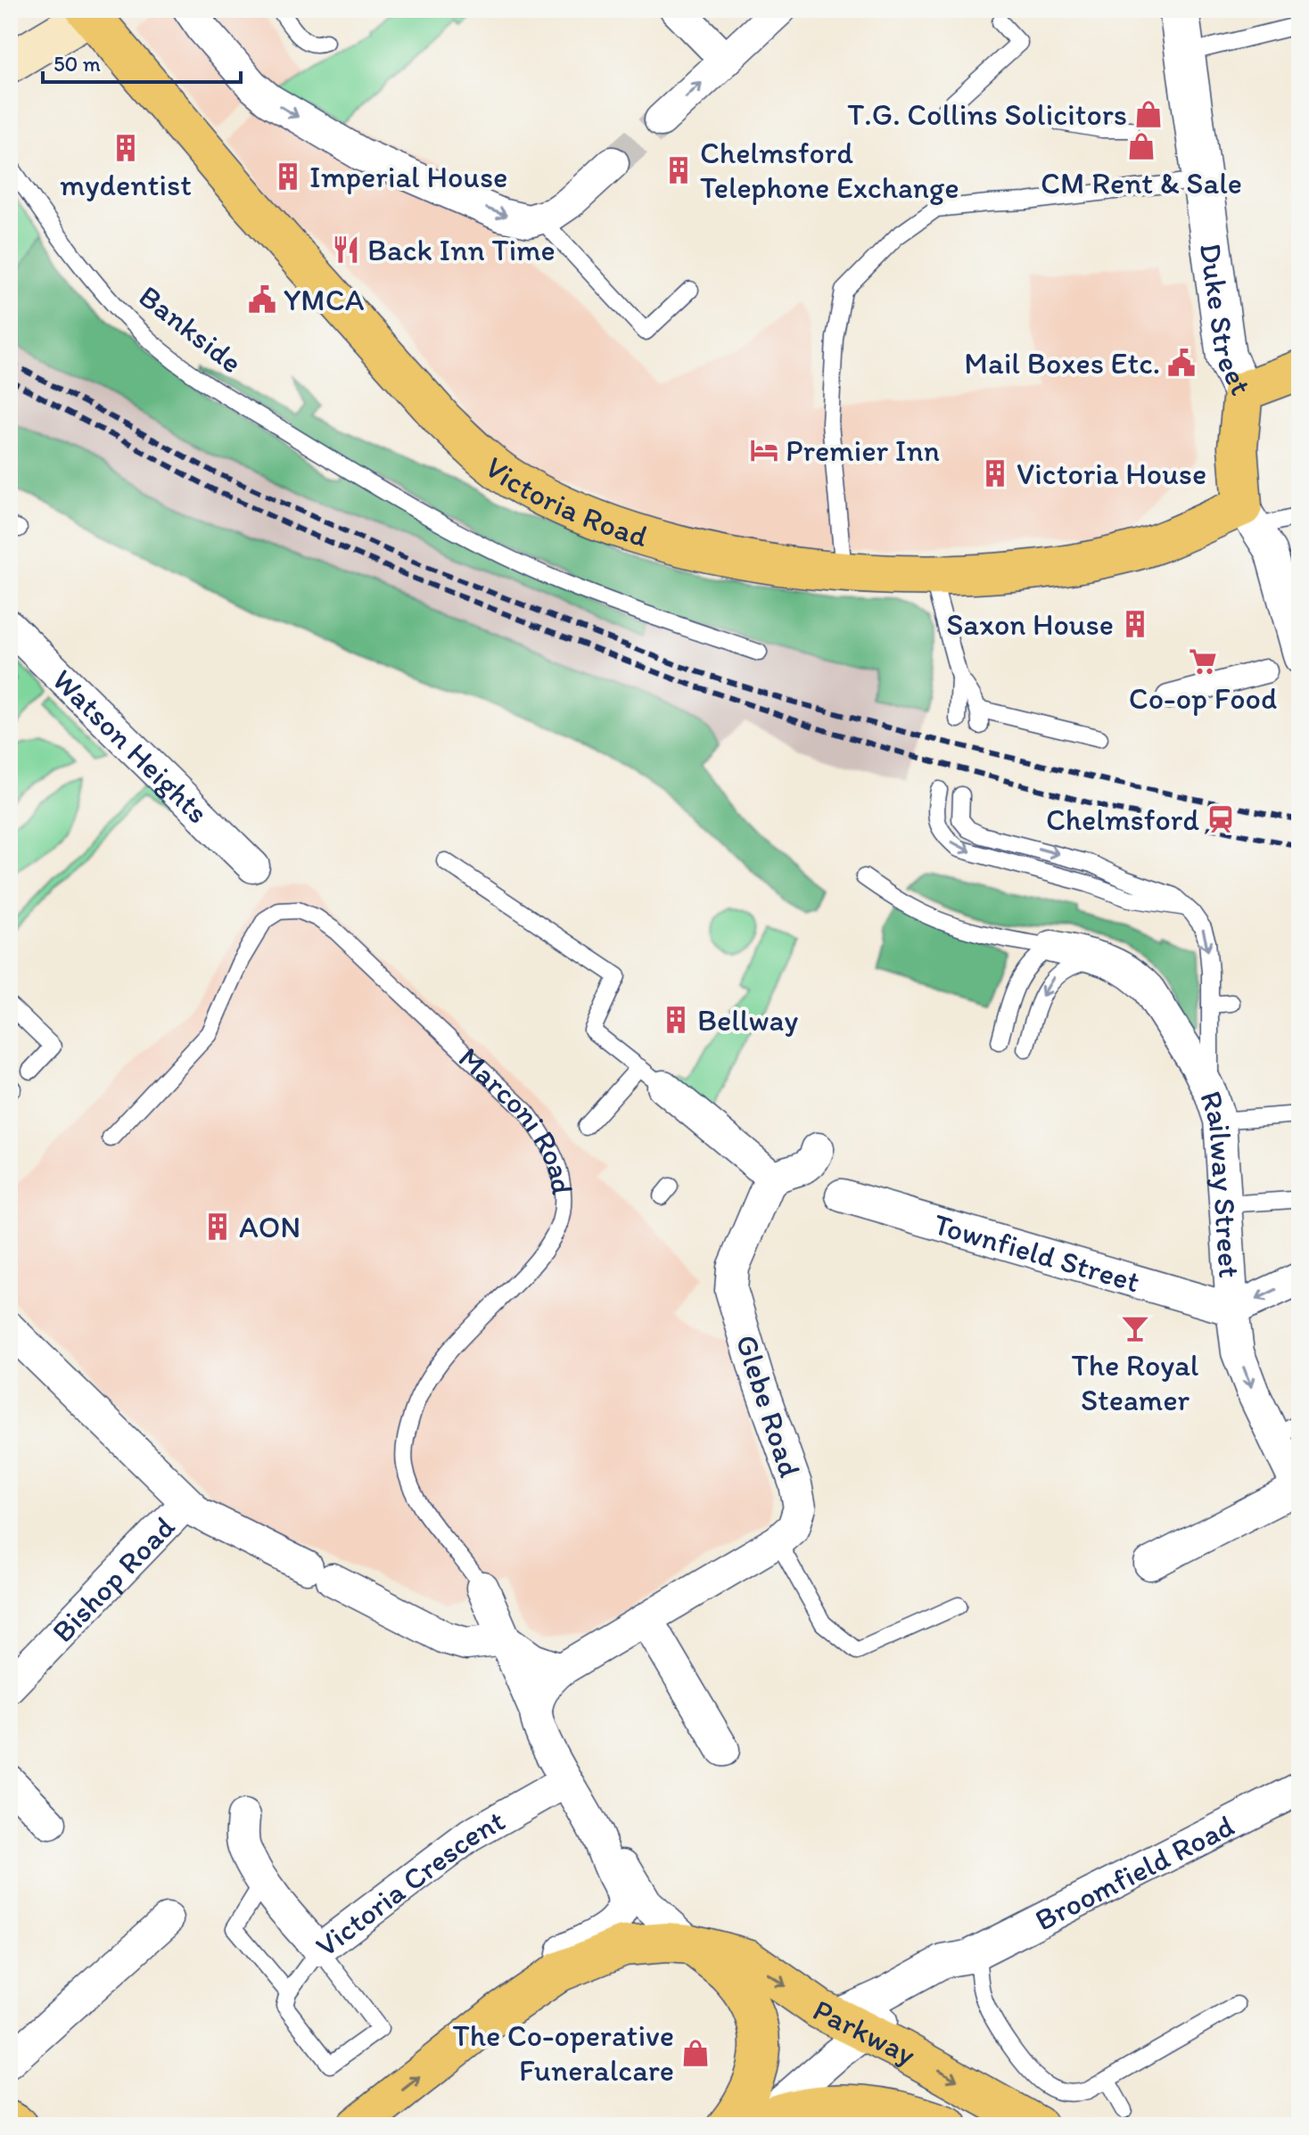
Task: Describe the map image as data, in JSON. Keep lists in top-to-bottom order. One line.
{"streets":{"main road":["Duke Street","Victoria Road","Parkway"],"street":["Watson Heights","Marconi Road","Railway Street","Townfield Street","Glebe Road","Bishop Road","Broomfield Road","Victoria Crescent"],"lane":["Bankside"]},"crossings":[["Duke Street","Victoria Road"],["Marconi Road","Glebe Road"],["Railway Street","Townfield Street"],["Broomfield Road","Parkway"]],"places":{"shop":["T.G. Collins Solicitors","CM Rent & Sale","The Co-operative Funeralcare"],"building":["mydentist","Chelmsford Telephone Exchange","Imperial House","Victoria House","Saxon House","Bellway","AON"],"restaurant":["Back Inn Time"],"public building":["YMCA","Mail Boxes Etc."],"hotel":["Premier Inn"],"supermarket":["Co-op Food"],"station":["Chelmsford"],"bar":["The Royal Steamer"]},"scale_bar":"50 m"}
